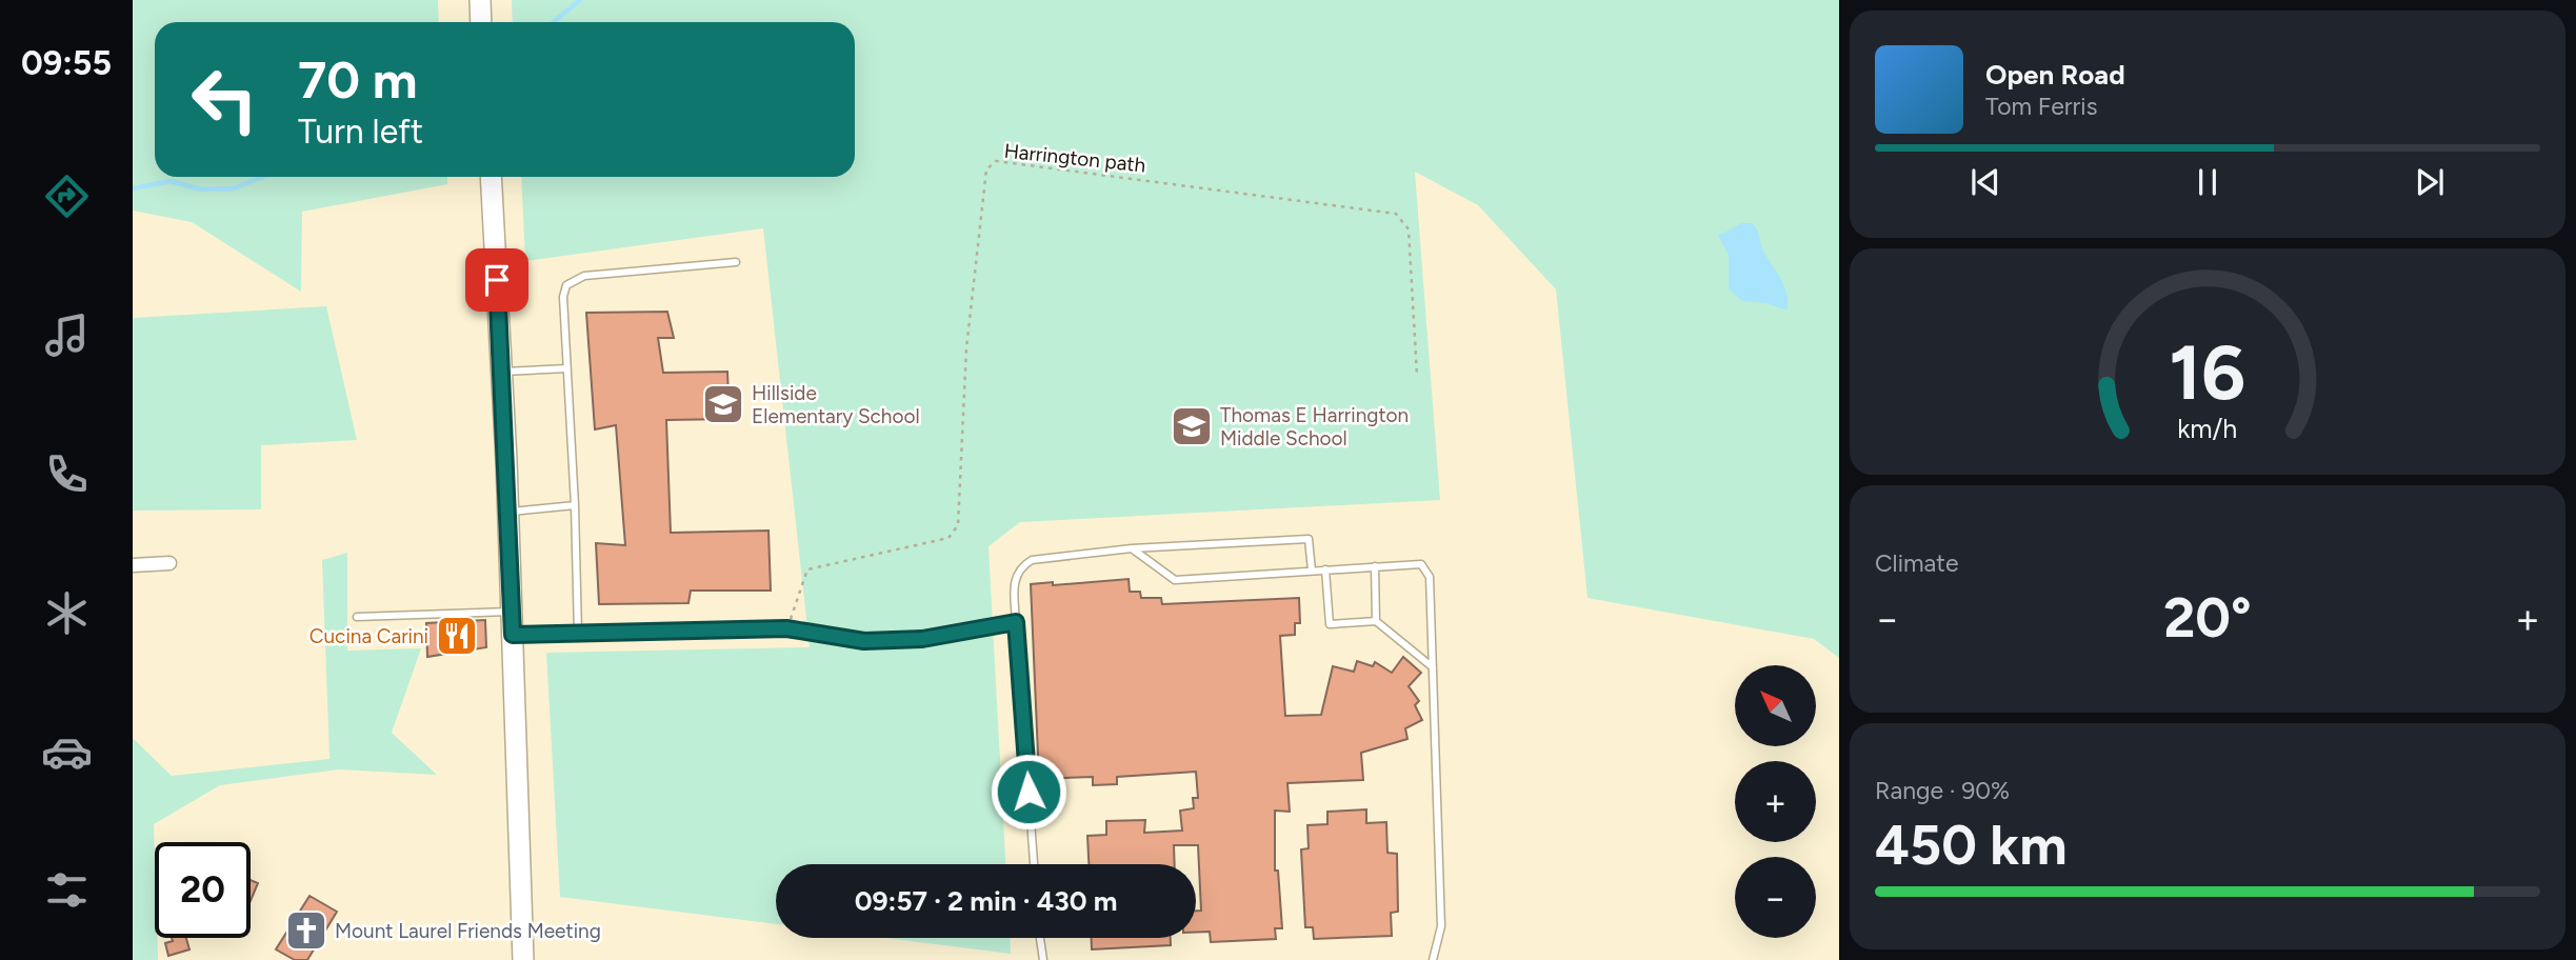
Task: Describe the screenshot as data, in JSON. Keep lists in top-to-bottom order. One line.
{"streets":{"path":["Harrington path"]},"places":{"school or university":["Hillside Elementary School","Thomas E Harrington Middle School"],"restaurant":["Cucina Carini"],"church":["Mount Laurel Friends Meeting"]},"north":"top left","page":{"tabs":"09:55","turn":["70 m","Turn left"],"song":["Open Road","Tom Ferris"],"tile":["Climate",["Range · 90%","450 km"]],"heat":["−","20°","+"],"map_buttons":["+","−"],"limit":"20","trip":"09:57 · 2 min · 430 m","gauge":["16","km/h"]}}
